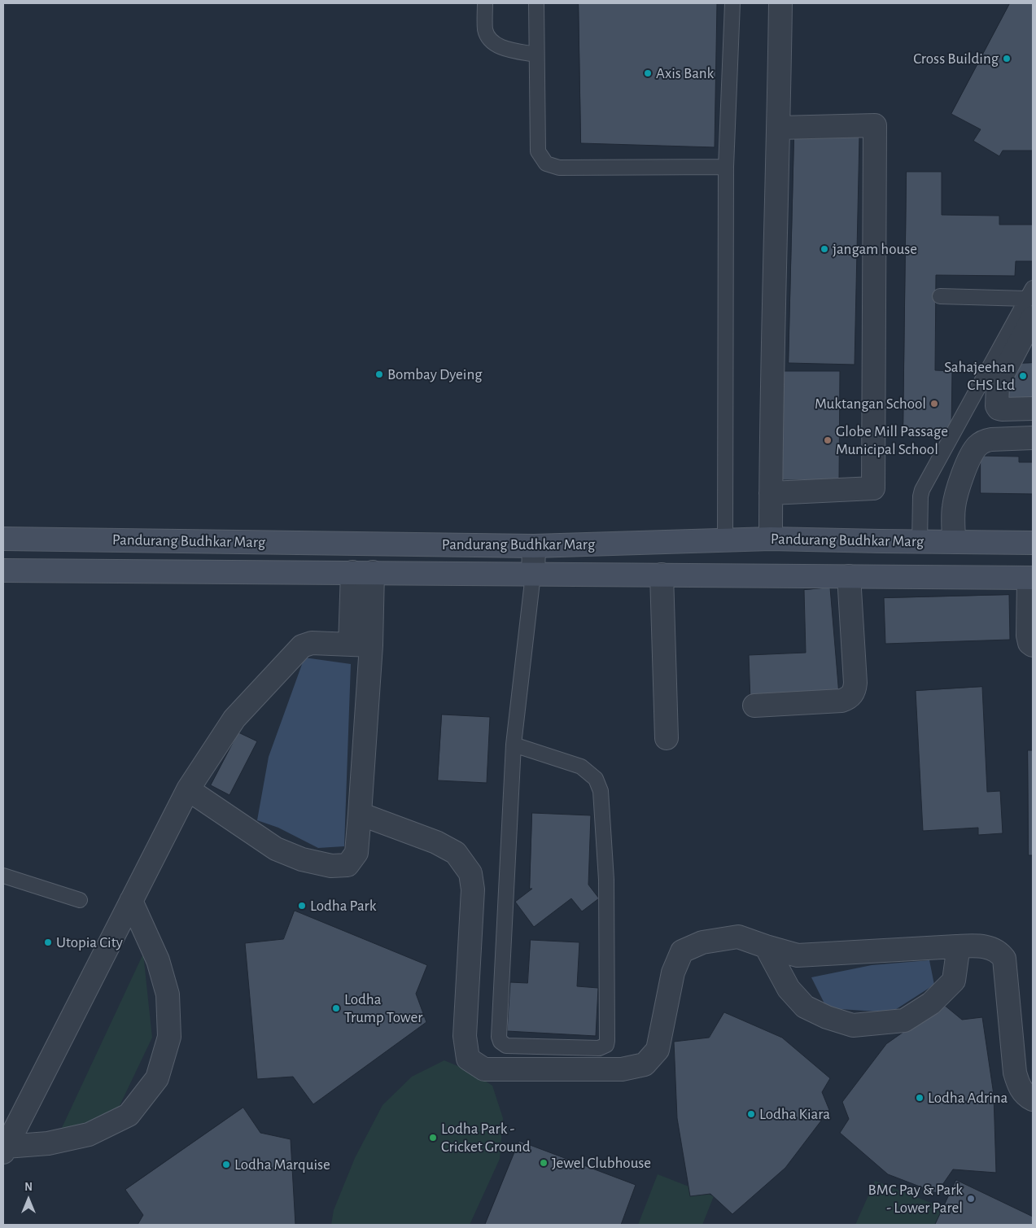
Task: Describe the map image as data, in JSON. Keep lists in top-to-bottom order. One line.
{"streets":{"main road":["Pandurang Budhkar Marg"]},"places":["Cross Building","Axis Bank","jangam house","Bombay Dyeing","Sahajeehan CHS Ltd","Muktangan School","Globe Mill Passage Municipal School","Lodha Park","Utopia City","Lodha Trump Tower","Lodha Adrina","Lodha Kiara","Lodha Park - Cricket Ground","Jewel Clubhouse","Lodha Marquise","BMC Pay & Park - Lower Parel"],"north":"top"}
